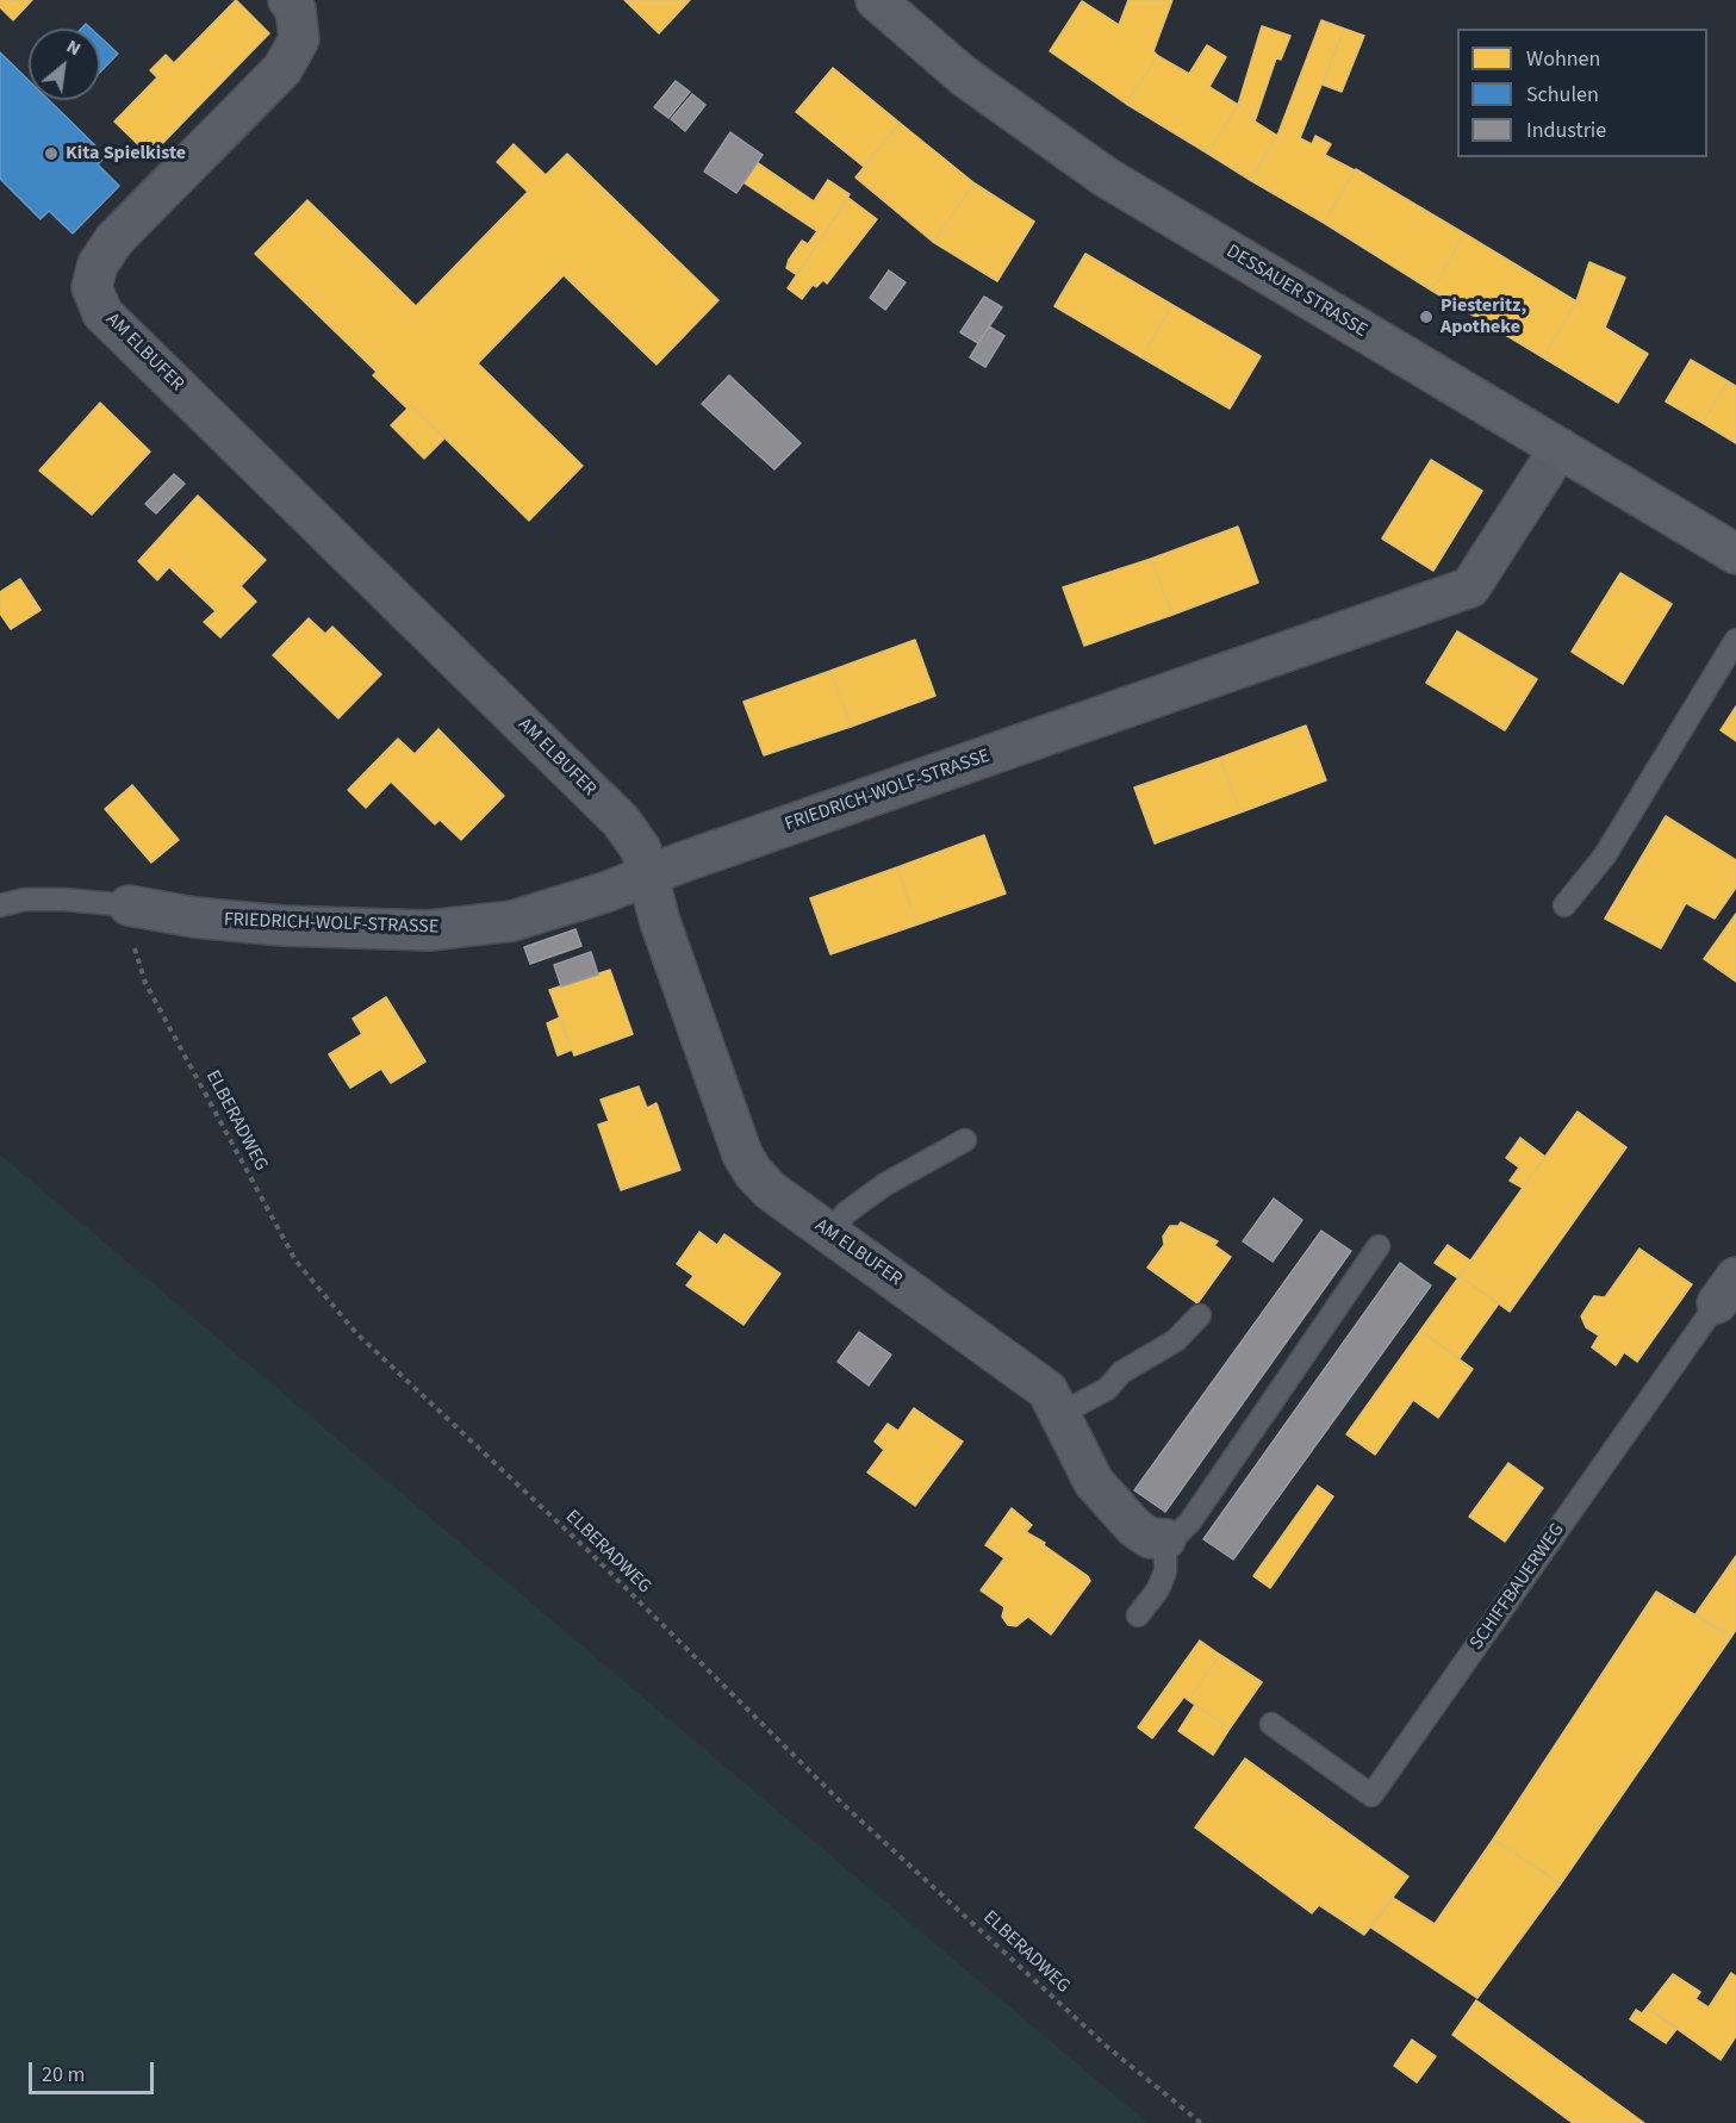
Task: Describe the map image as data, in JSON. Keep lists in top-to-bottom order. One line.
{"streets":{"main road":["DESSAUER STRASSE"],"street":["AM ELBUFER","FRIEDRICH-WOLF-STRASSE"],"lane":["SCHIFFBAUERWEG"],"path":["ELBERADWEG"]},"crossings":[["DESSAUER STRASSE","FRIEDRICH-WOLF-STRASSE"],["AM ELBUFER","FRIEDRICH-WOLF-STRASSE"],["FRIEDRICH-WOLF-STRASSE","ELBERADWEG"]],"places":["Kita Spielkiste","Piesteritz, Apotheke"],"legend":["Wohnen","Schulen","Industrie"],"scale_bar":"20 m","north":"top right"}
